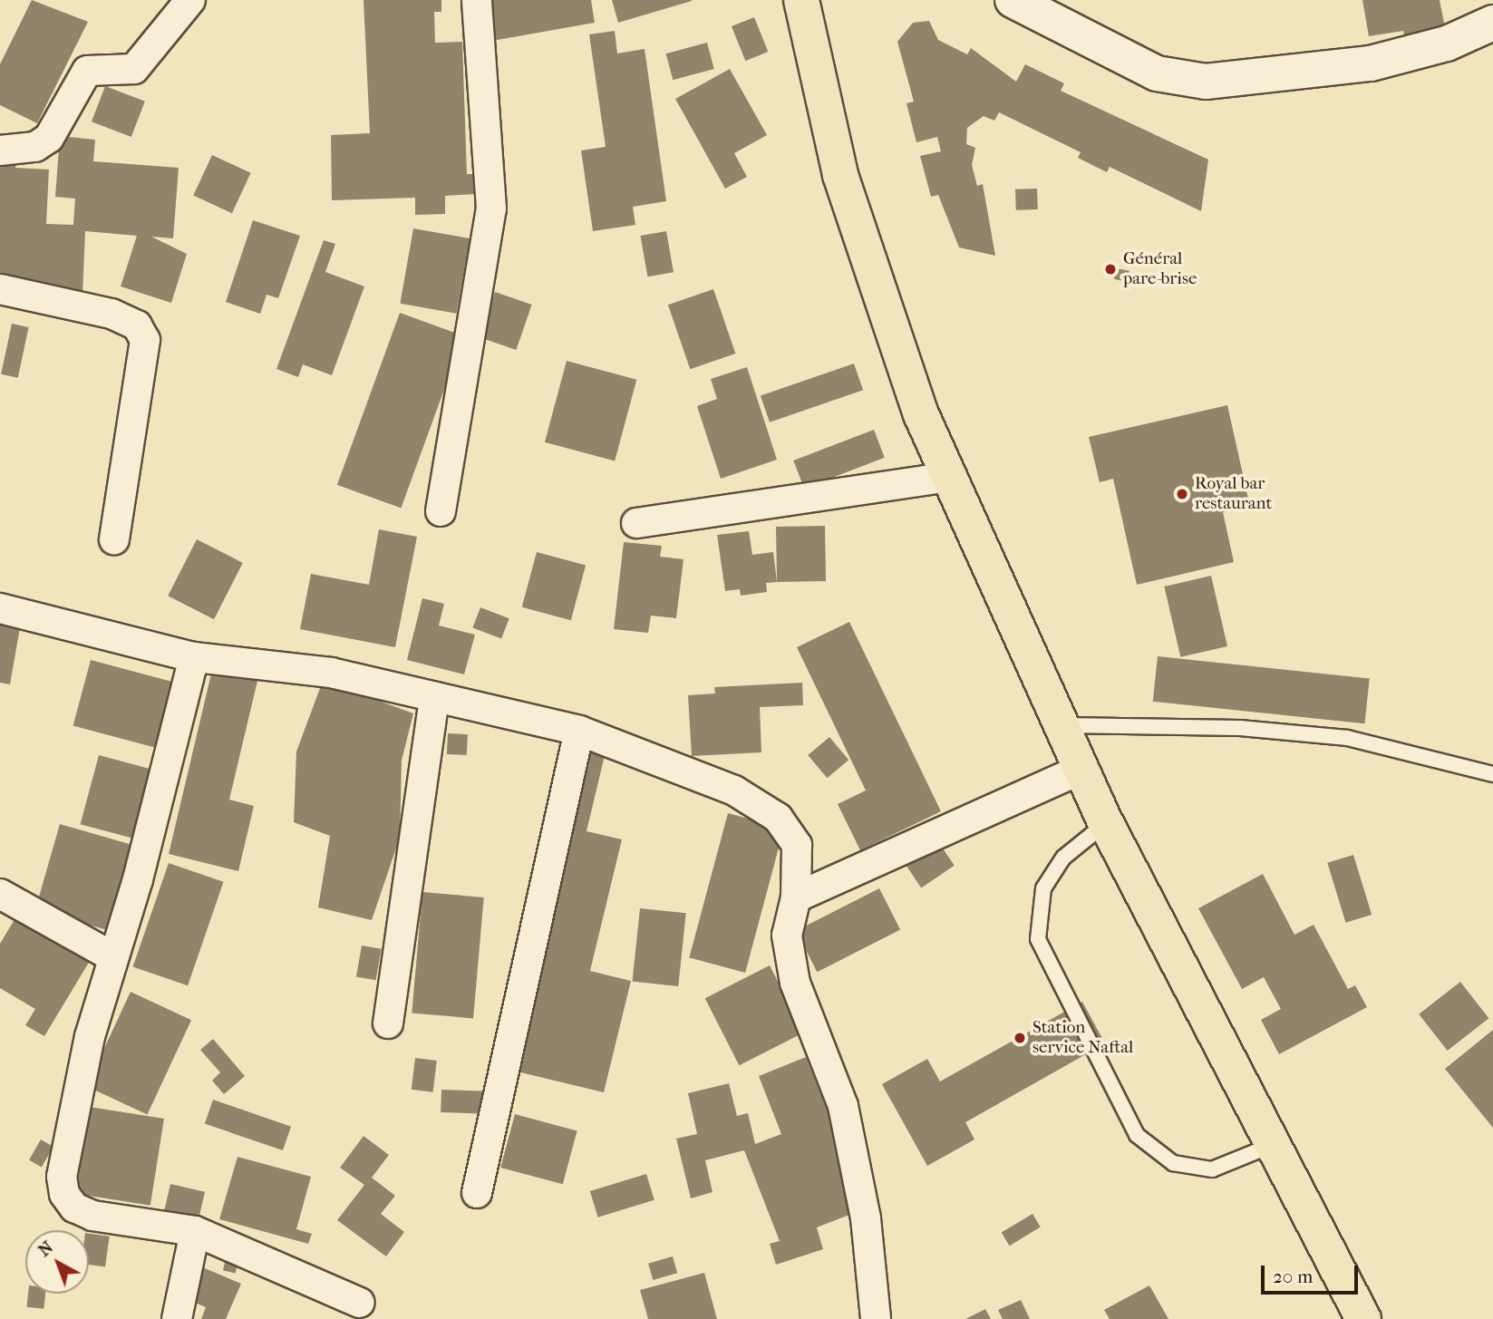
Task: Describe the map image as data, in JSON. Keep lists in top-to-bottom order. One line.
{"places":["Général pare-brise","Royal bar restaurant","Station service Naftal"],"scale_bar":"20 m","north":"top left"}
